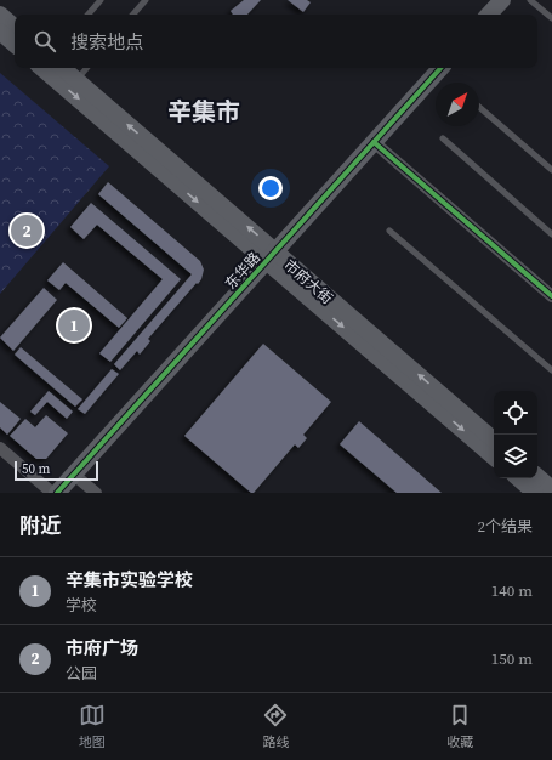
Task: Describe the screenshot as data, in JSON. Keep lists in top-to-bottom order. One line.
{"streets":{"main road":["东华路","市府大街"]},"crossings":[["东华路","市府大街"]],"districts":["辛集市"],"scale_bar":"50 m","north":"top right","page":{"search":"搜索地点","pins":["2","1"],"scale":"50 m","heading":["附近","2个结果"],"list":[{"mark":"1","name":"辛集市实验学校","note":"学校","value":"140 m"},{"mark":"2","name":"市府广场","note":"公园","value":"150 m"}],"nav":["地图","路线","收藏"]}}
